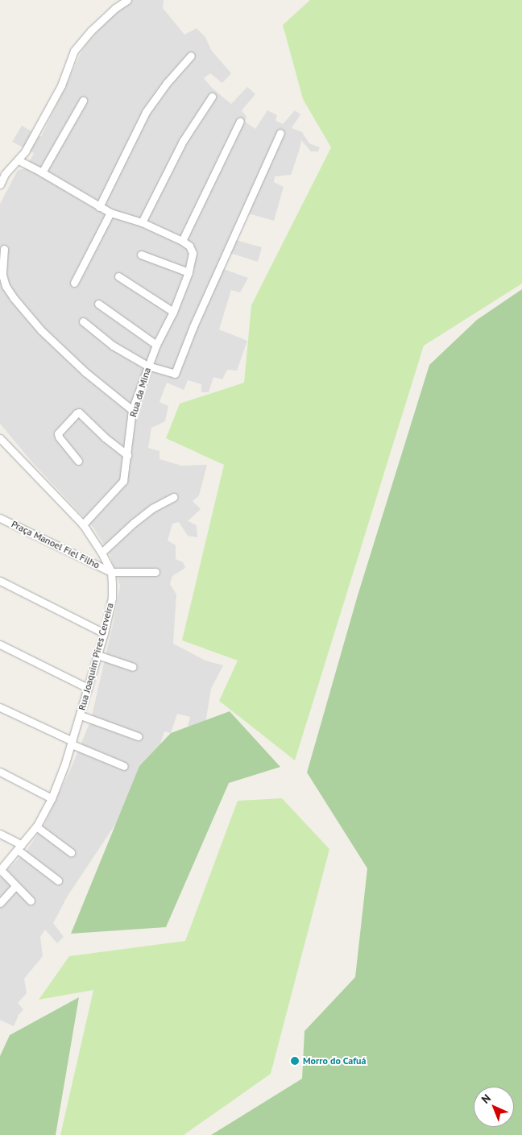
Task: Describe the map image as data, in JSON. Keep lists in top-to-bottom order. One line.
{"streets":{"street":["Rua da Mina","Praça Manoel Fiel Filho","Rua Joaquim Pires Cerveira"]},"crossings":[["Rua da Mina","Rua Joaquim Pires Cerveira"],["Praça Manoel Fiel Filho","Rua Joaquim Pires Cerveira"]],"places":["Morro do Cafuá"],"north":"top left"}
